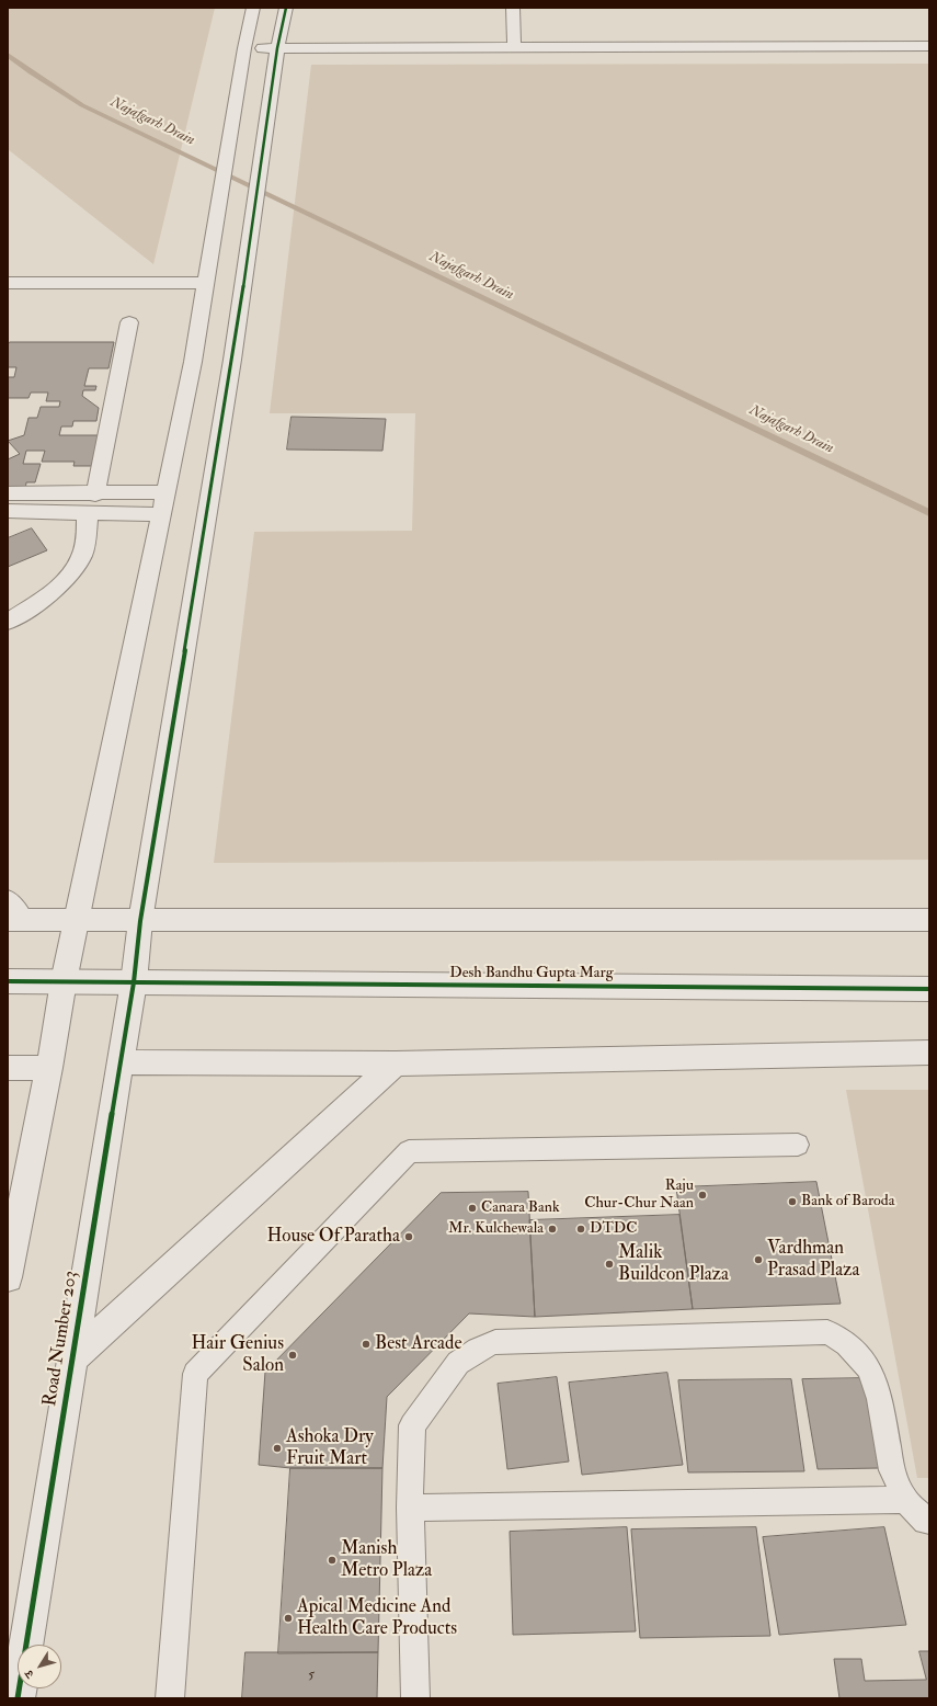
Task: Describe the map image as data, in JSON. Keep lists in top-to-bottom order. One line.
{"streets":{"street":["Desh Bandhu Gupta Marg","Road Number 203"]},"crossings":[["Desh Bandhu Gupta Marg","Road Number 203"]],"water":["Najafgarh Drain"],"places":["Raju Chur-Chur Naan","Bank of Baroda","Canara Bank","Mr. Kulchewala","DTDC","House Of Paratha","Vardhman Prasad Plaza","Malik Buildcon Plaza","Best Arcade","Hair Genius Salon","Ashoka Dry Fruit Mart","Manish Metro Plaza","Apical Medicine And Health Care Products"],"house_numbers":["5"],"north":"bottom left"}
